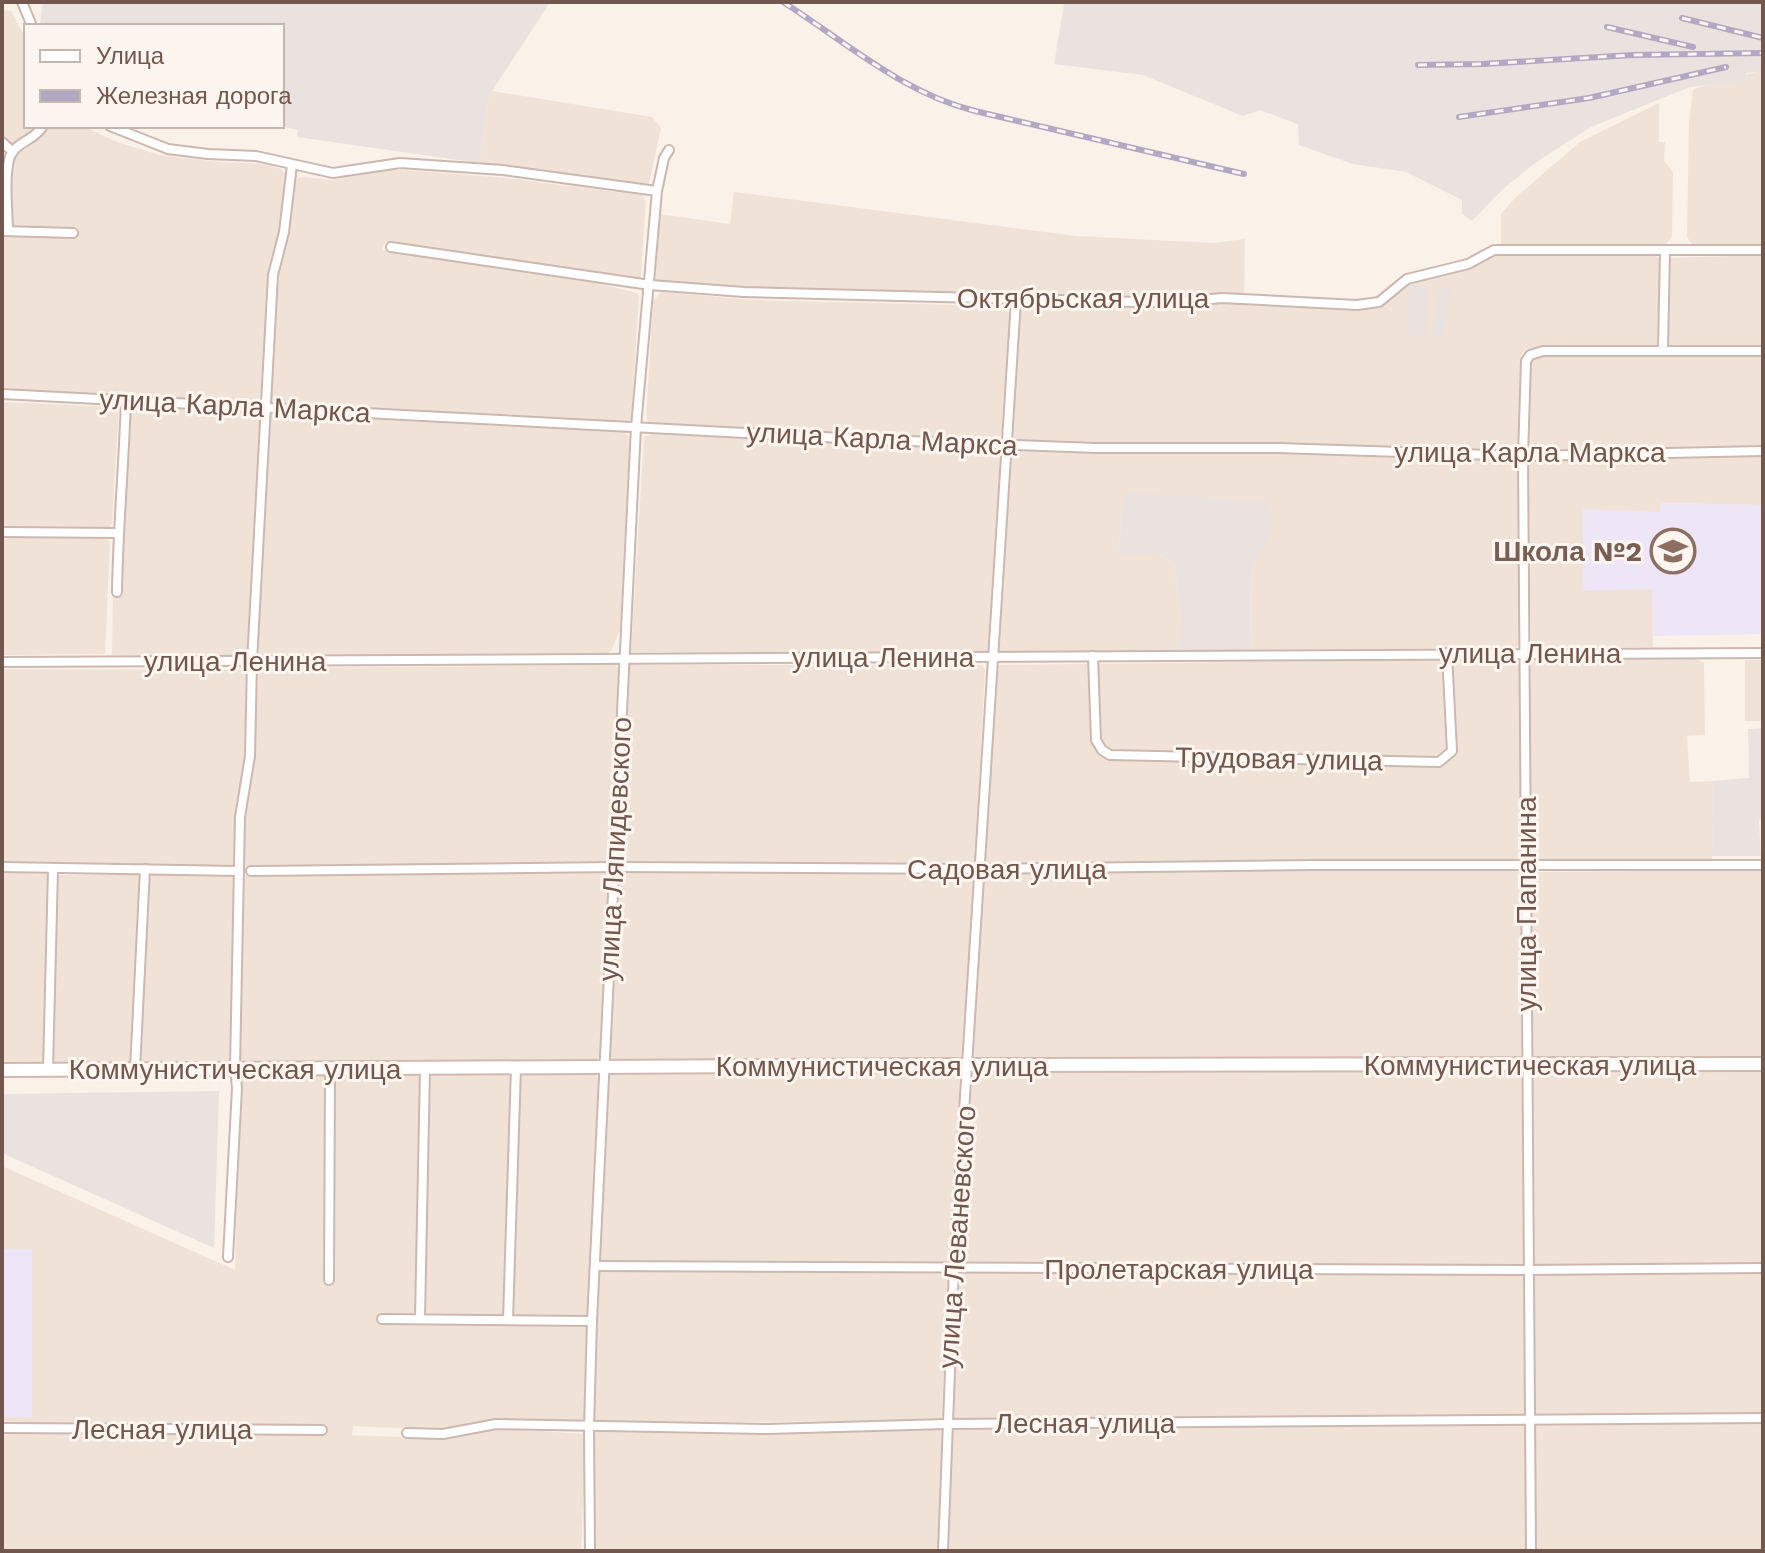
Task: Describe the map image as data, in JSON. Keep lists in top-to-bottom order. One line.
{"streets":{"street":["Октябрьская улица","улица Карла Маркса","улица Ленина","Трудовая улица","улица Ляпидевского","Садовая улица","улица Папанина","Коммунистическая улица","улица Леваневского","Пролетарская улица","Лесная улица"]},"crossings":[["Октябрьская улица","улица Ляпидевского"],["Октябрьская улица","улица Леваневского"],["улица Карла Маркса","улица Ляпидевского"],["улица Карла Маркса","улица Папанина"],["улица Карла Маркса","улица Леваневского"],["улица Ленина","Трудовая улица"],["улица Ленина","улица Ляпидевского"],["улица Ленина","улица Папанина"],["улица Ленина","улица Леваневского"],["улица Ляпидевского","Садовая улица"],["улица Ляпидевского","Коммунистическая улица"],["улица Ляпидевского","Пролетарская улица"],["улица Ляпидевского","Лесная улица"],["Садовая улица","улица Папанина"],["Садовая улица","улица Леваневского"],["улица Папанина","Коммунистическая улица"],["улица Папанина","Пролетарская улица"],["улица Папанина","Лесная улица"],["Коммунистическая улица","улица Леваневского"],["улица Леваневского","Пролетарская улица"],["улица Леваневского","Лесная улица"]],"places":{"school or university":["Школа №2"]},"legend":["Улица","Железная дорога"]}
